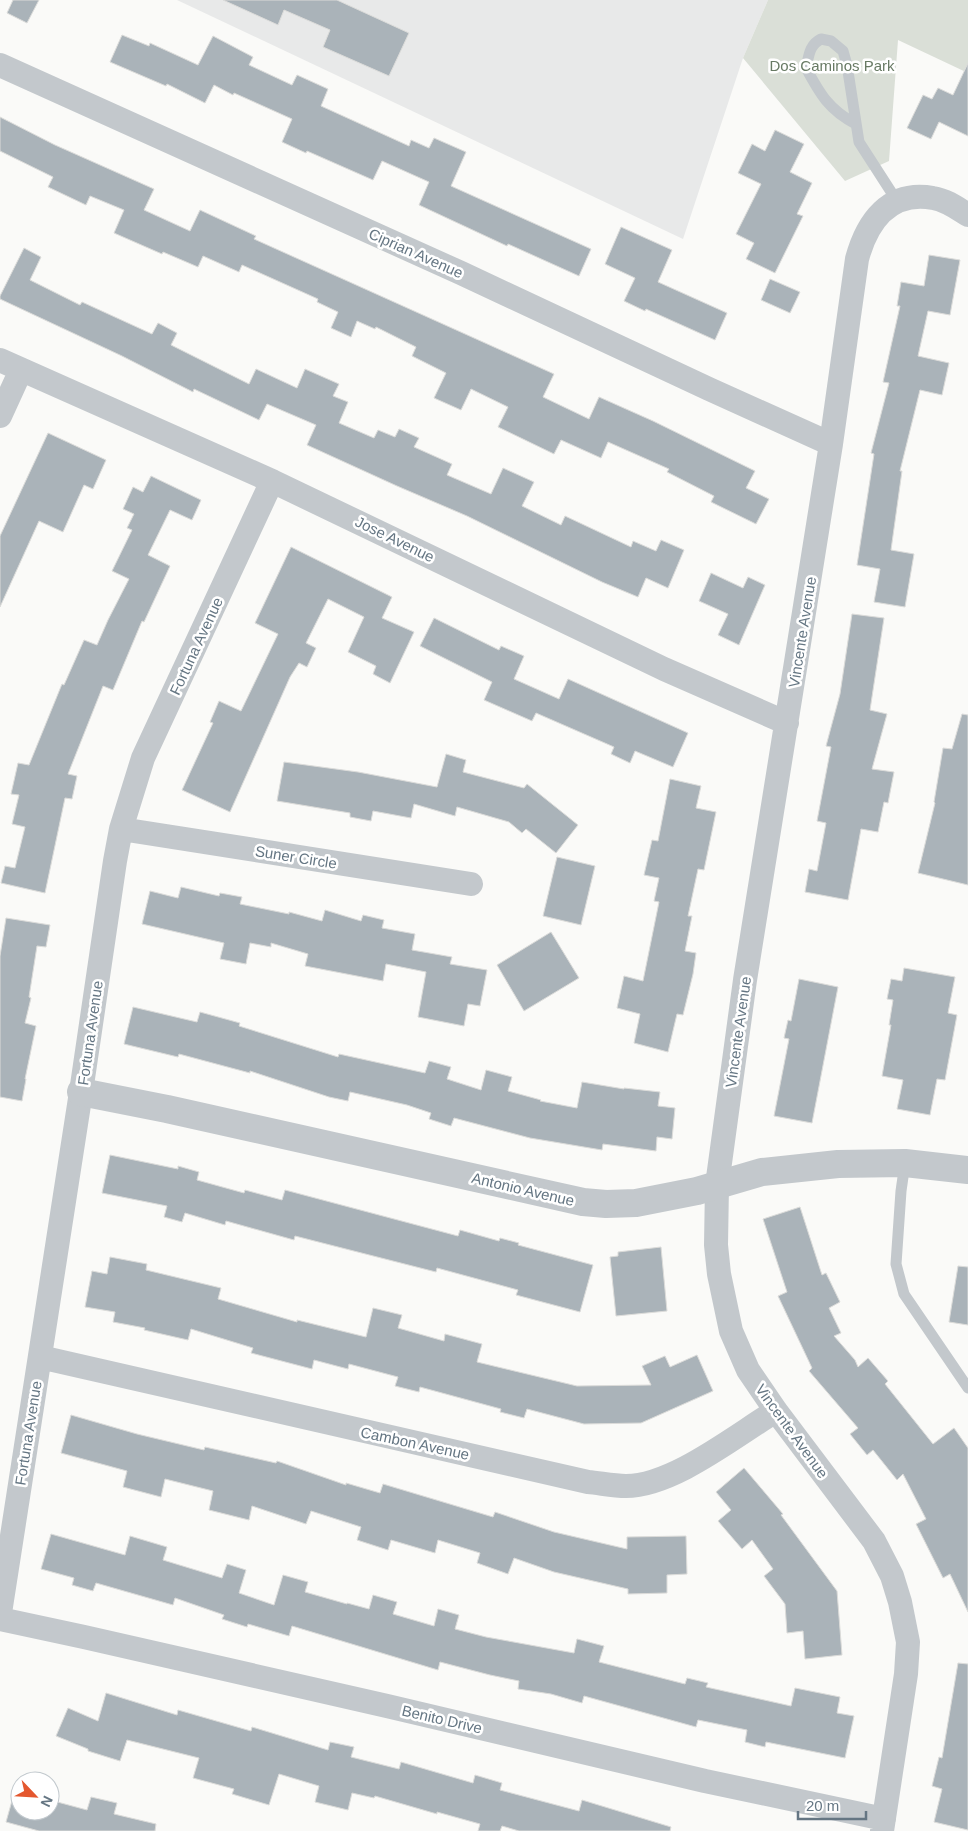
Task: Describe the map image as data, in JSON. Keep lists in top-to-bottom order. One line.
{"streets":{"street":["Ciprian Avenue","Jose Avenue","Vincente Avenue","Fortuna Avenue","Suner Circle","Antonio Avenue","Cambon Avenue","Benito Drive"]},"crossings":[["Ciprian Avenue","Vincente Avenue"],["Jose Avenue","Vincente Avenue"],["Jose Avenue","Fortuna Avenue"],["Vincente Avenue","Antonio Avenue"],["Vincente Avenue","Cambon Avenue"],["Vincente Avenue","Benito Drive"],["Fortuna Avenue","Suner Circle"],["Fortuna Avenue","Antonio Avenue"],["Fortuna Avenue","Cambon Avenue"]],"parks":["Dos Caminos Park"],"scale_bar":"20 m","north":"bottom right"}
